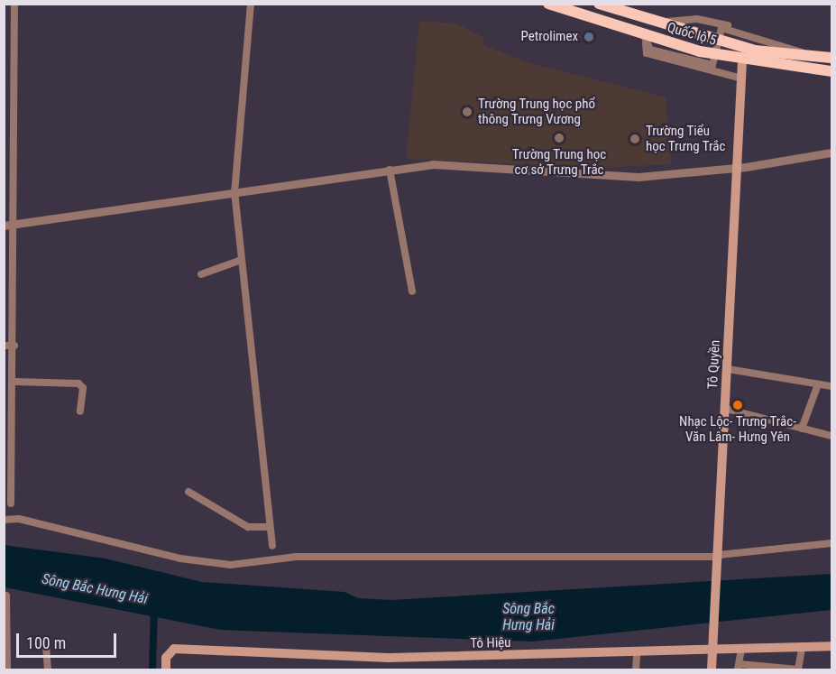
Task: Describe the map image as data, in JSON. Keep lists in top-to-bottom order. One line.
{"streets":{"highway":["Quốc lộ 5"],"main road":["Tô Quyền","Tô Hiệu"]},"crossings":[["Quốc lộ 5","Tô Quyền"],["Tô Quyền","Tô Hiệu"]],"water":["Sông Bắc Hưng Hải"],"places":["Petrolimex","Trường Trung học phổ thông Trưng Vương","Trường Trung học cơ sở Trưng Trắc","Trường Tiểu học Trưng Trắc","Nhạc Lộc- Trưng Trắc- Văn Lâm- Hưng Yên"],"scale_bar":"100 m"}
